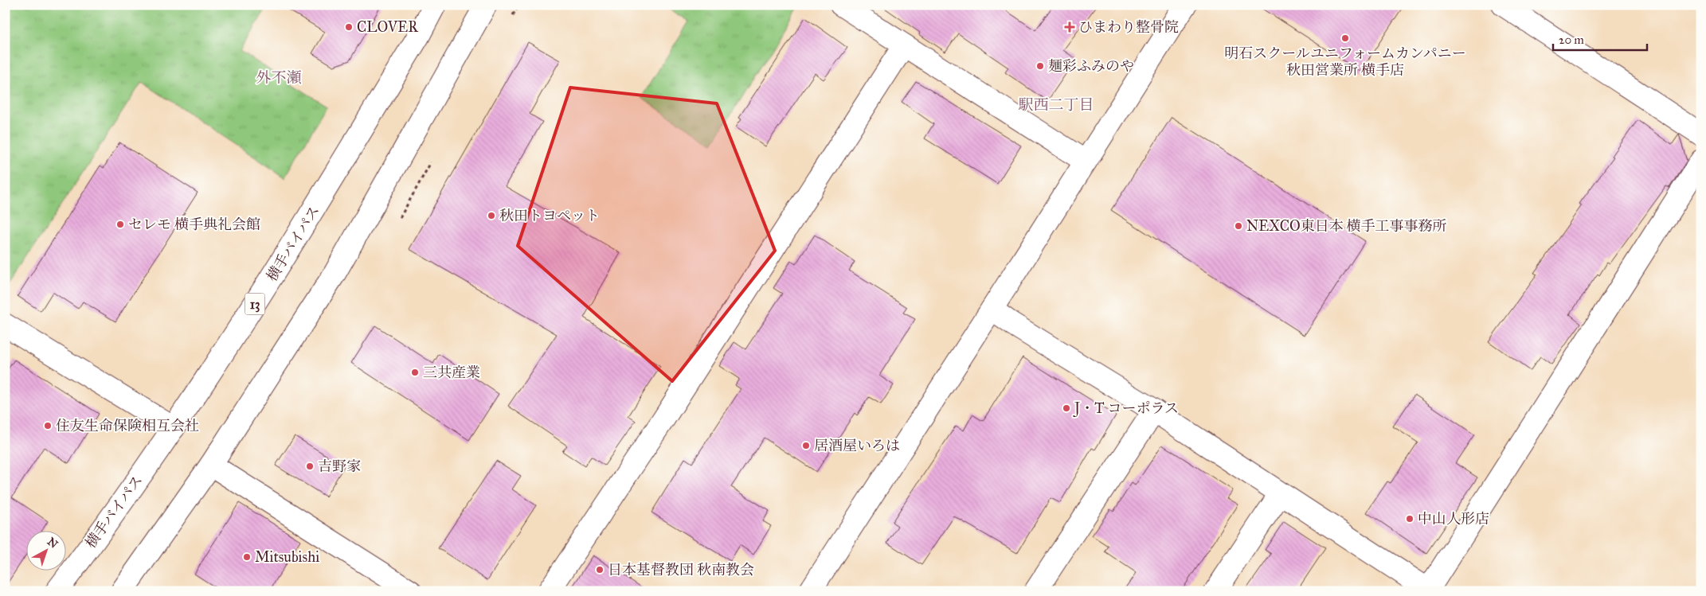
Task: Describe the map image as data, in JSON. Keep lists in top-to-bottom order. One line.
{"streets":{"main road":["横手バイパス","13"]},"districts":["外不瀬","駅西二丁目"],"places":{"other":["CLOVER","明石スクールユニフォームカンパニー 秋田営業所 横手店","麺彩ふみのや","秋田トヨペット","セレモ 横手典礼会館","NEXCO東日本 横手工事事務所","三共産業","J・T コーポラス","住友生命保険相互会社","居酒屋いろは","吉野家","中山人形店","Mitsubishi","日本基督教団 秋南教会"],"health":["ひまわり整骨院"]},"scale_bar":"20 m","north":"top right"}
